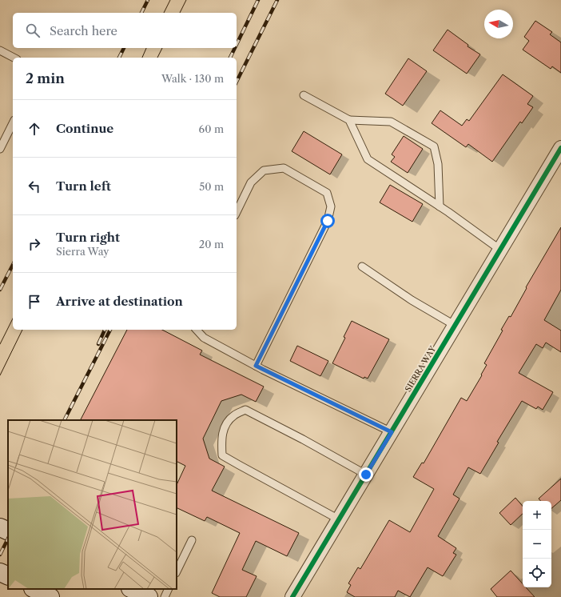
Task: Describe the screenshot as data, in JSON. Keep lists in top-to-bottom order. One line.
{"streets":{"street":["SIERRA WAY"]},"north":"left","page":{"search":"Search here","heading":["2 min","Walk · 130 m"],"list":[["Continue","60 m"],["Turn left","50 m"],["Turn right","Sierra Way","20 m"],"Arrive at destination"],"map_buttons":["+","−"]}}
